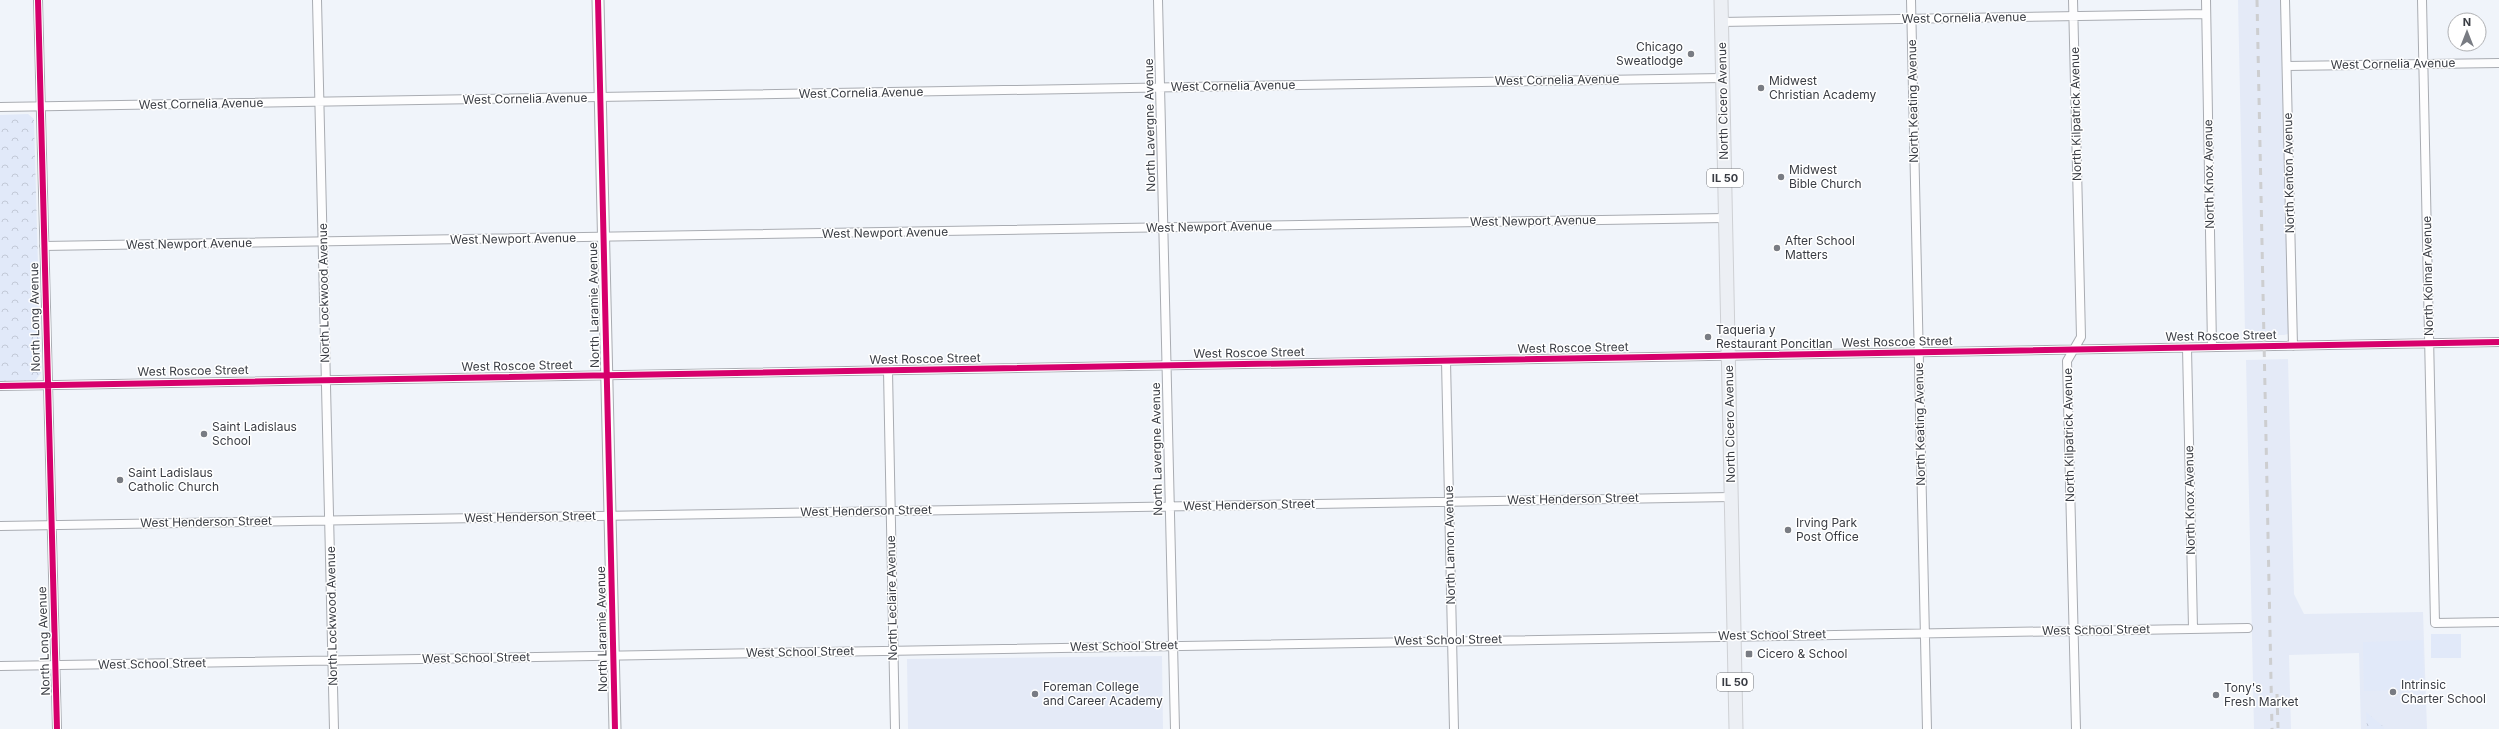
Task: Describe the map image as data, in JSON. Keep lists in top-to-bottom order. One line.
{"streets":{"main road":["North Cicero Avenue","IL 50"],"street":["West Cornelia Avenue","North Keating Avenue","North Kilpatrick Avenue","North Lavergne Avenue","North Kenton Avenue","North Knox Avenue","West Newport Avenue","North Kolmar Avenue","North Lockwood Avenue","North Laramie Avenue","North Long Avenue","West Roscoe Street","West Henderson Street","North Lamon Avenue","North Leclaire Avenue","West School Street"]},"crossings":[["West Cornelia Avenue","North Cicero Avenue"],["West Cornelia Avenue","North Keating Avenue"],["West Cornelia Avenue","North Kilpatrick Avenue"],["West Cornelia Avenue","North Lavergne Avenue"],["West Cornelia Avenue","North Kenton Avenue"],["West Cornelia Avenue","North Knox Avenue"],["West Cornelia Avenue","North Kolmar Avenue"],["West Cornelia Avenue","North Lockwood Avenue"],["West Cornelia Avenue","North Laramie Avenue"],["West Cornelia Avenue","North Long Avenue"],["North Cicero Avenue","West Newport Avenue"],["North Cicero Avenue","West Roscoe Street"],["North Cicero Avenue","West Henderson Street"],["North Cicero Avenue","West School Street"],["North Keating Avenue","West Roscoe Street"],["North Keating Avenue","West School Street"],["North Kilpatrick Avenue","West Roscoe Street"],["North Kilpatrick Avenue","West School Street"],["North Lavergne Avenue","West Newport Avenue"],["North Lavergne Avenue","West Roscoe Street"],["North Lavergne Avenue","West Henderson Street"],["North Lavergne Avenue","West School Street"],["North Kenton Avenue","West Roscoe Street"],["North Knox Avenue","West Roscoe Street"],["North Knox Avenue","West School Street"],["West Newport Avenue","North Lockwood Avenue"],["West Newport Avenue","North Laramie Avenue"],["West Newport Avenue","North Long Avenue"],["North Kolmar Avenue","West Roscoe Street"],["North Lockwood Avenue","West Roscoe Street"],["North Lockwood Avenue","West Henderson Street"],["North Lockwood Avenue","West School Street"],["North Laramie Avenue","West Roscoe Street"],["North Laramie Avenue","West Henderson Street"],["North Laramie Avenue","West School Street"],["North Long Avenue","West Roscoe Street"],["North Long Avenue","West Henderson Street"],["North Long Avenue","West School Street"],["West Roscoe Street","North Lamon Avenue"],["West Roscoe Street","North Leclaire Avenue"],["West Henderson Street","North Lamon Avenue"],["West Henderson Street","North Leclaire Avenue"],["North Lamon Avenue","West School Street"],["North Leclaire Avenue","West School Street"]],"places":{"other":["Chicago Sweatlodge","Midwest Christian Academy","Midwest Bible Church","After School Matters","Taqueria y Restaurant Poncitlan","Saint Ladislaus School","Saint Ladislaus Catholic Church","Irving Park Post Office","Intrinsic Charter School","Foreman College and Career Academy","Tony's Fresh Market"],"transit":["Cicero & School"]},"north":"top"}
